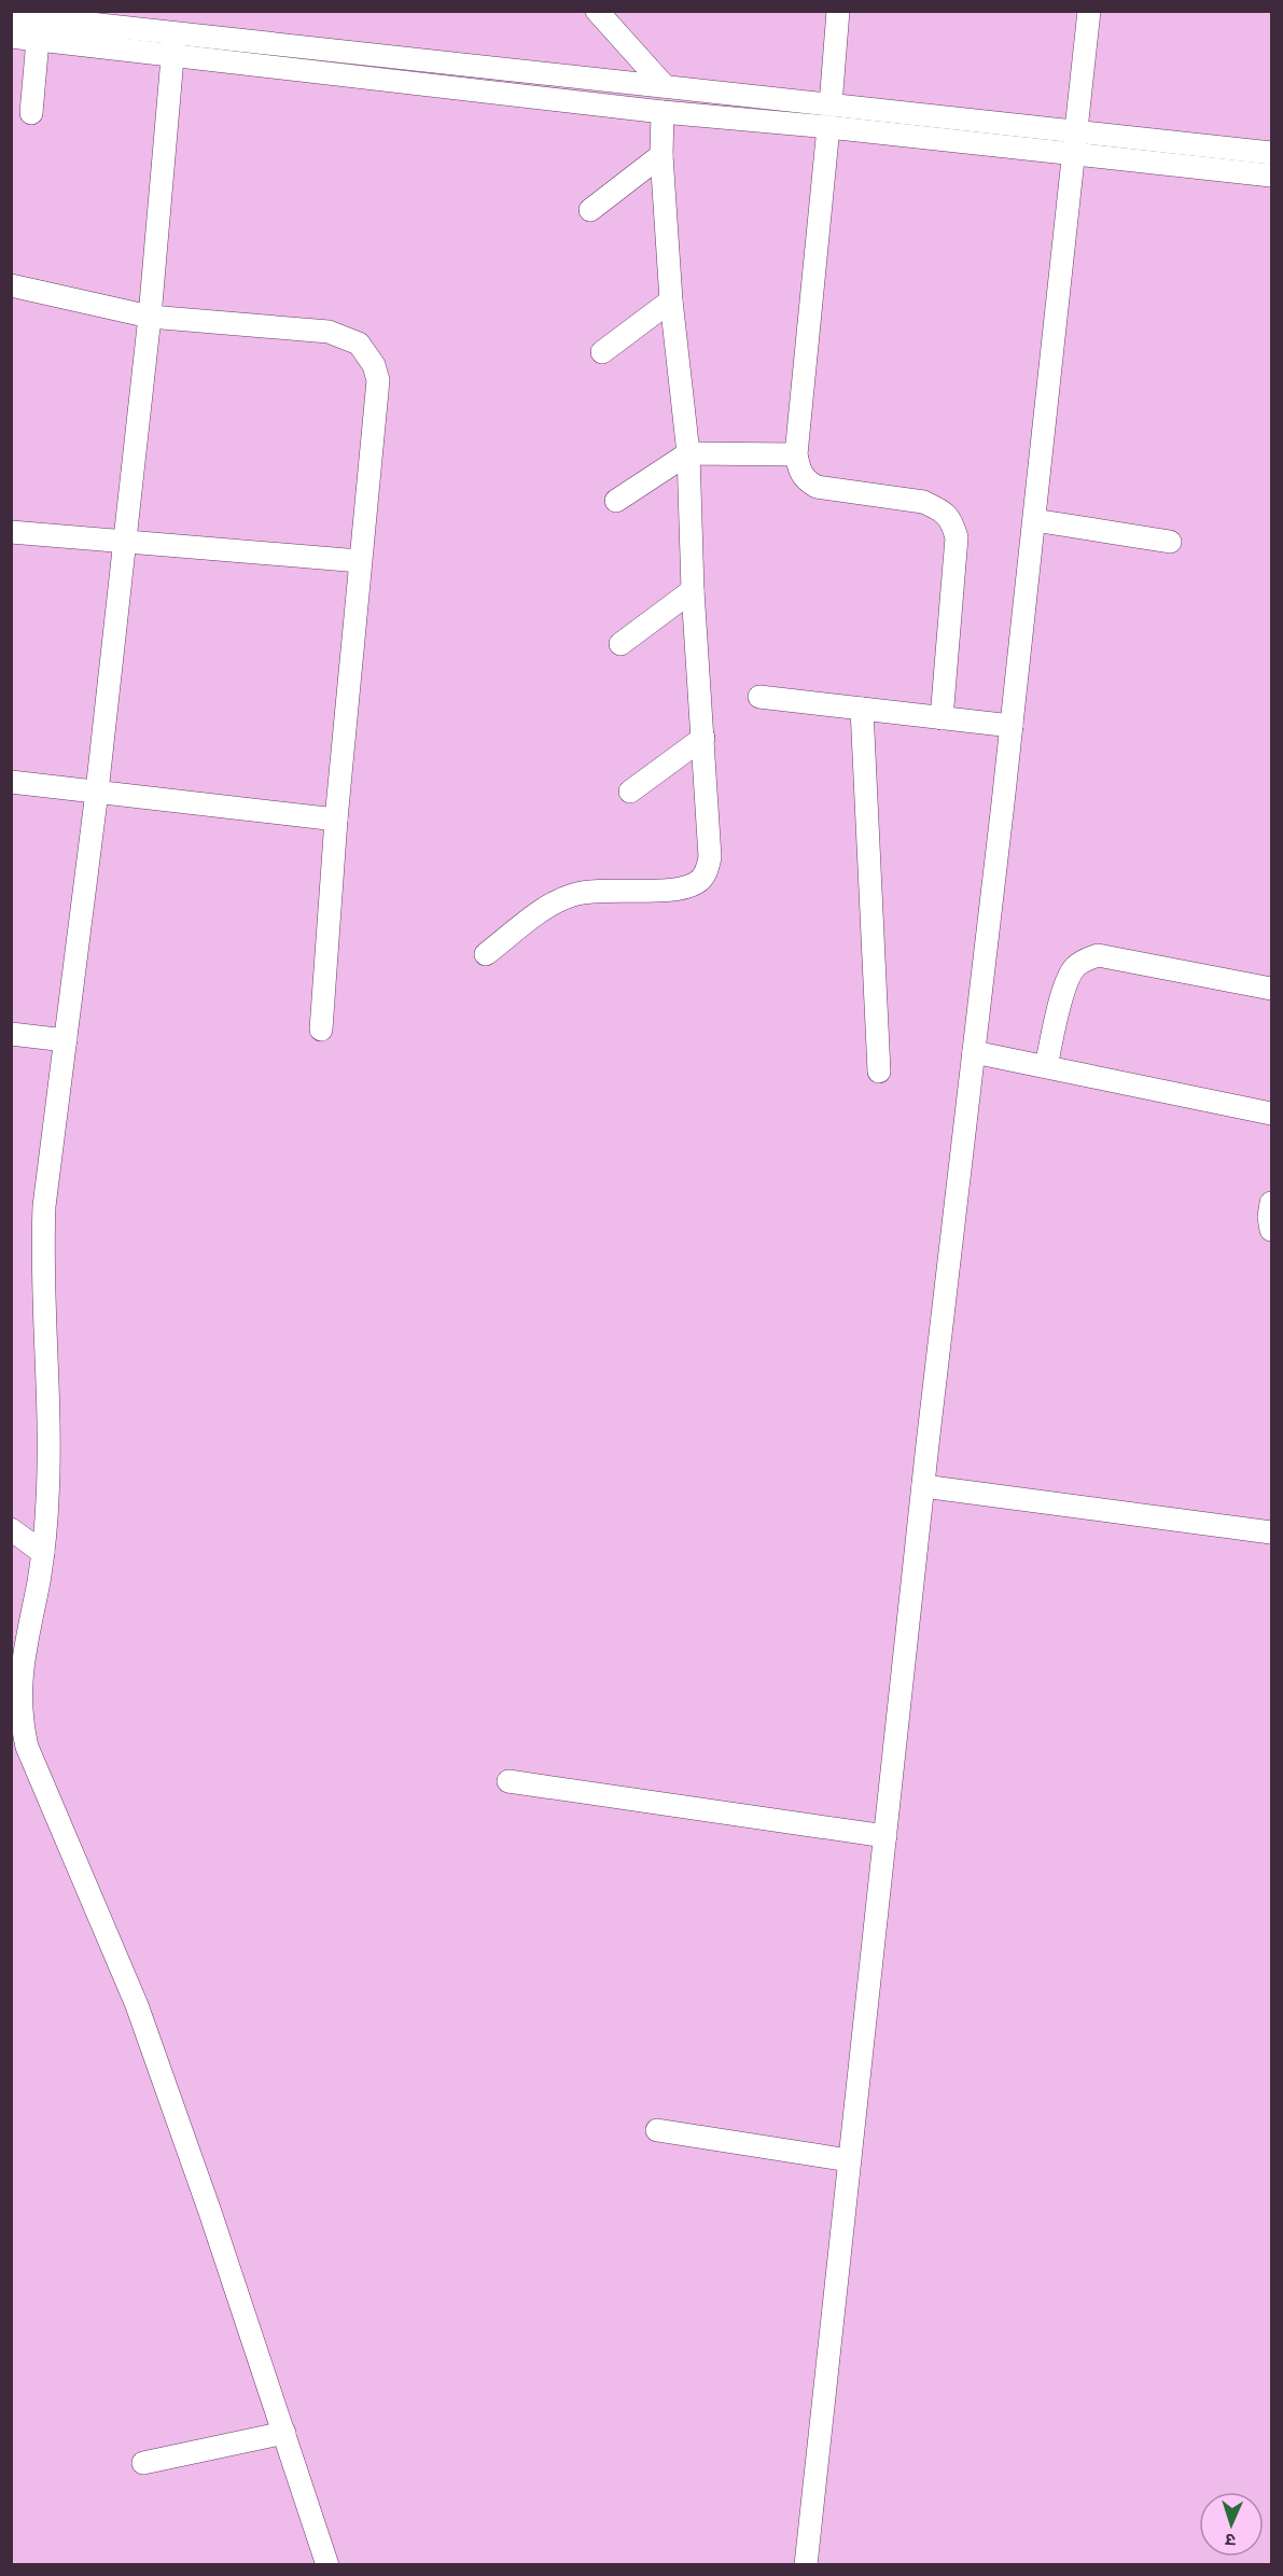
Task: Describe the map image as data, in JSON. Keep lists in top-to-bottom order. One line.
{"north":"bottom"}
